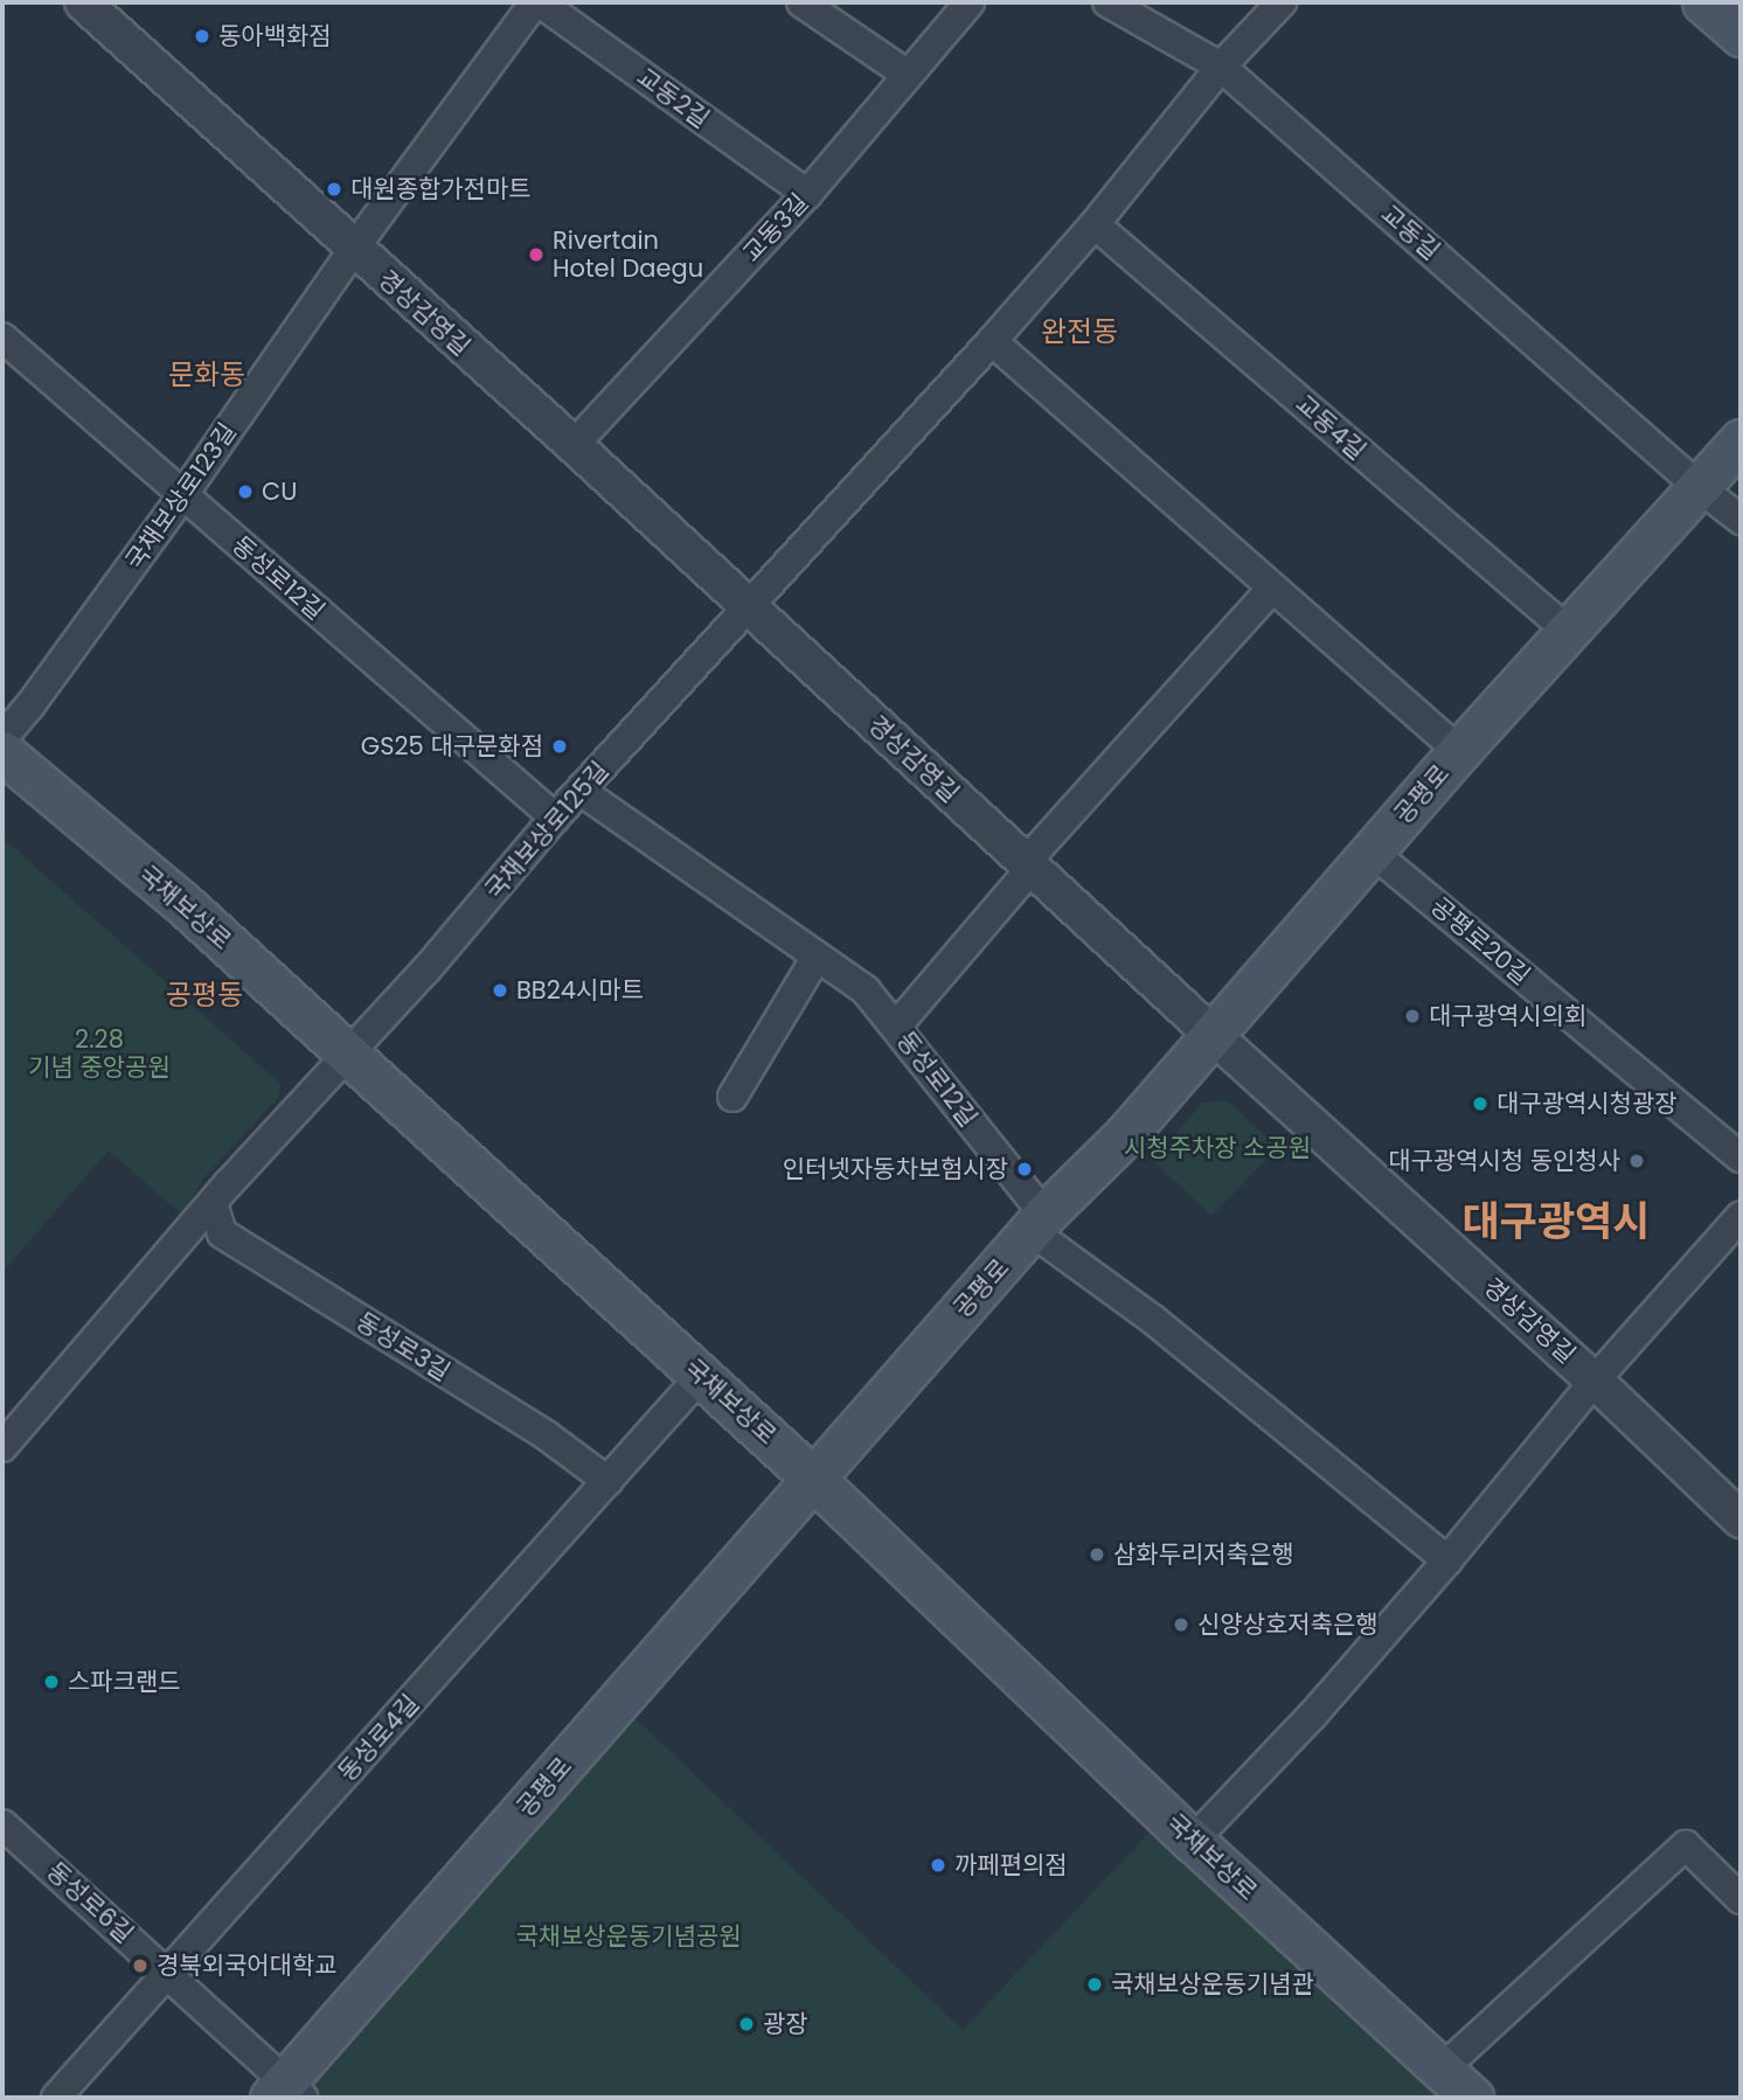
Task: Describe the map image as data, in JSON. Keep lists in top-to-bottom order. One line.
{"streets":{"main road":["공평로","국채보상로"],"street":["교동2길","교동3길","교동길","경상감영길","교동4길","국채보상로123길","동성로12길","국채보상로125길","공평로20길","동성로3길","동성로4길","동성로6길"]},"crossings":[["교동2길","교동3길"],["교동2길","경상감영길"],["교동2길","국채보상로123길"],["교동3길","경상감영길"],["교동길","공평로"],["경상감영길","국채보상로123길"],["경상감영길","공평로"],["경상감영길","국채보상로125길"],["교동4길","공평로"],["국채보상로123길","동성로12길"],["동성로12길","공평로"],["동성로12길","국채보상로125길"],["공평로","국채보상로"],["공평로","공평로20길"],["공평로","동성로6길"],["국채보상로125길","국채보상로"],["국채보상로","동성로4길"],["동성로3길","동성로4길"],["동성로4길","동성로6길"]],"districts":["완전동","문화동","공평동","대구광역시"],"parks":["2.28 기념 중앙공원","시청주차장 소공원","국채보상운동기념공원"],"places":["동아백화점","대원종합가전마트","Rivertain Hotel Daegu","CU","GS25 대구문화점","BB24시마트","대구광역시의회","대구광역시청광장","대구광역시청 동인청사","인터넷자동차보험시장","삼화두리저축은행","신양상호저축은행","스파크랜드","까페편의점","경북외국어대학교","국채보상운동기념관","광장"]}
